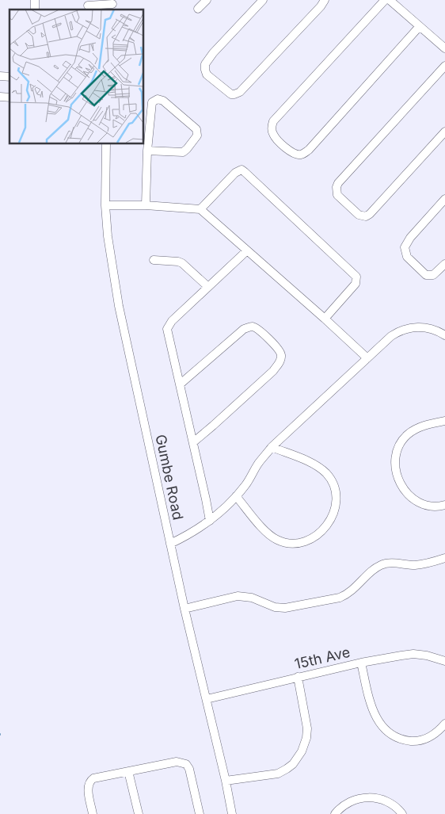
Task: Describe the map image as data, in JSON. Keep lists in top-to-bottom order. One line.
{"streets":{"street":["Gumbe Road","15th Ave"]},"crossings":[["Gumbe Road","15th Ave"]]}
